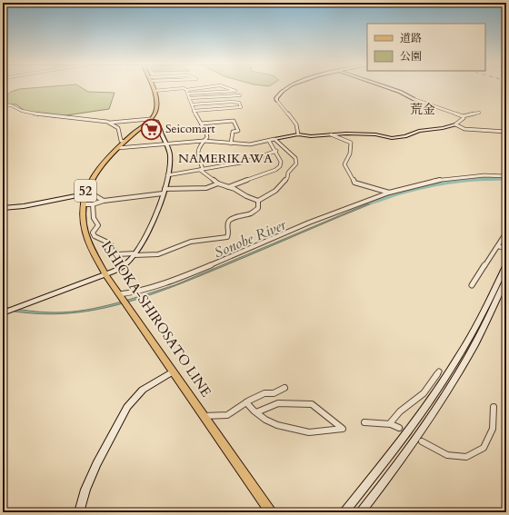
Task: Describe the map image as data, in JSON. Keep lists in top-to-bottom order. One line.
{"streets":{"main road":["52","ISHIOKA-SHIROSATO LINE"]},"districts":["荒金","NAMERIKAWA"],"water":["Sonobe River"],"places":{"supermarket":["Seicomart"]},"legend":["道路","公園"]}
